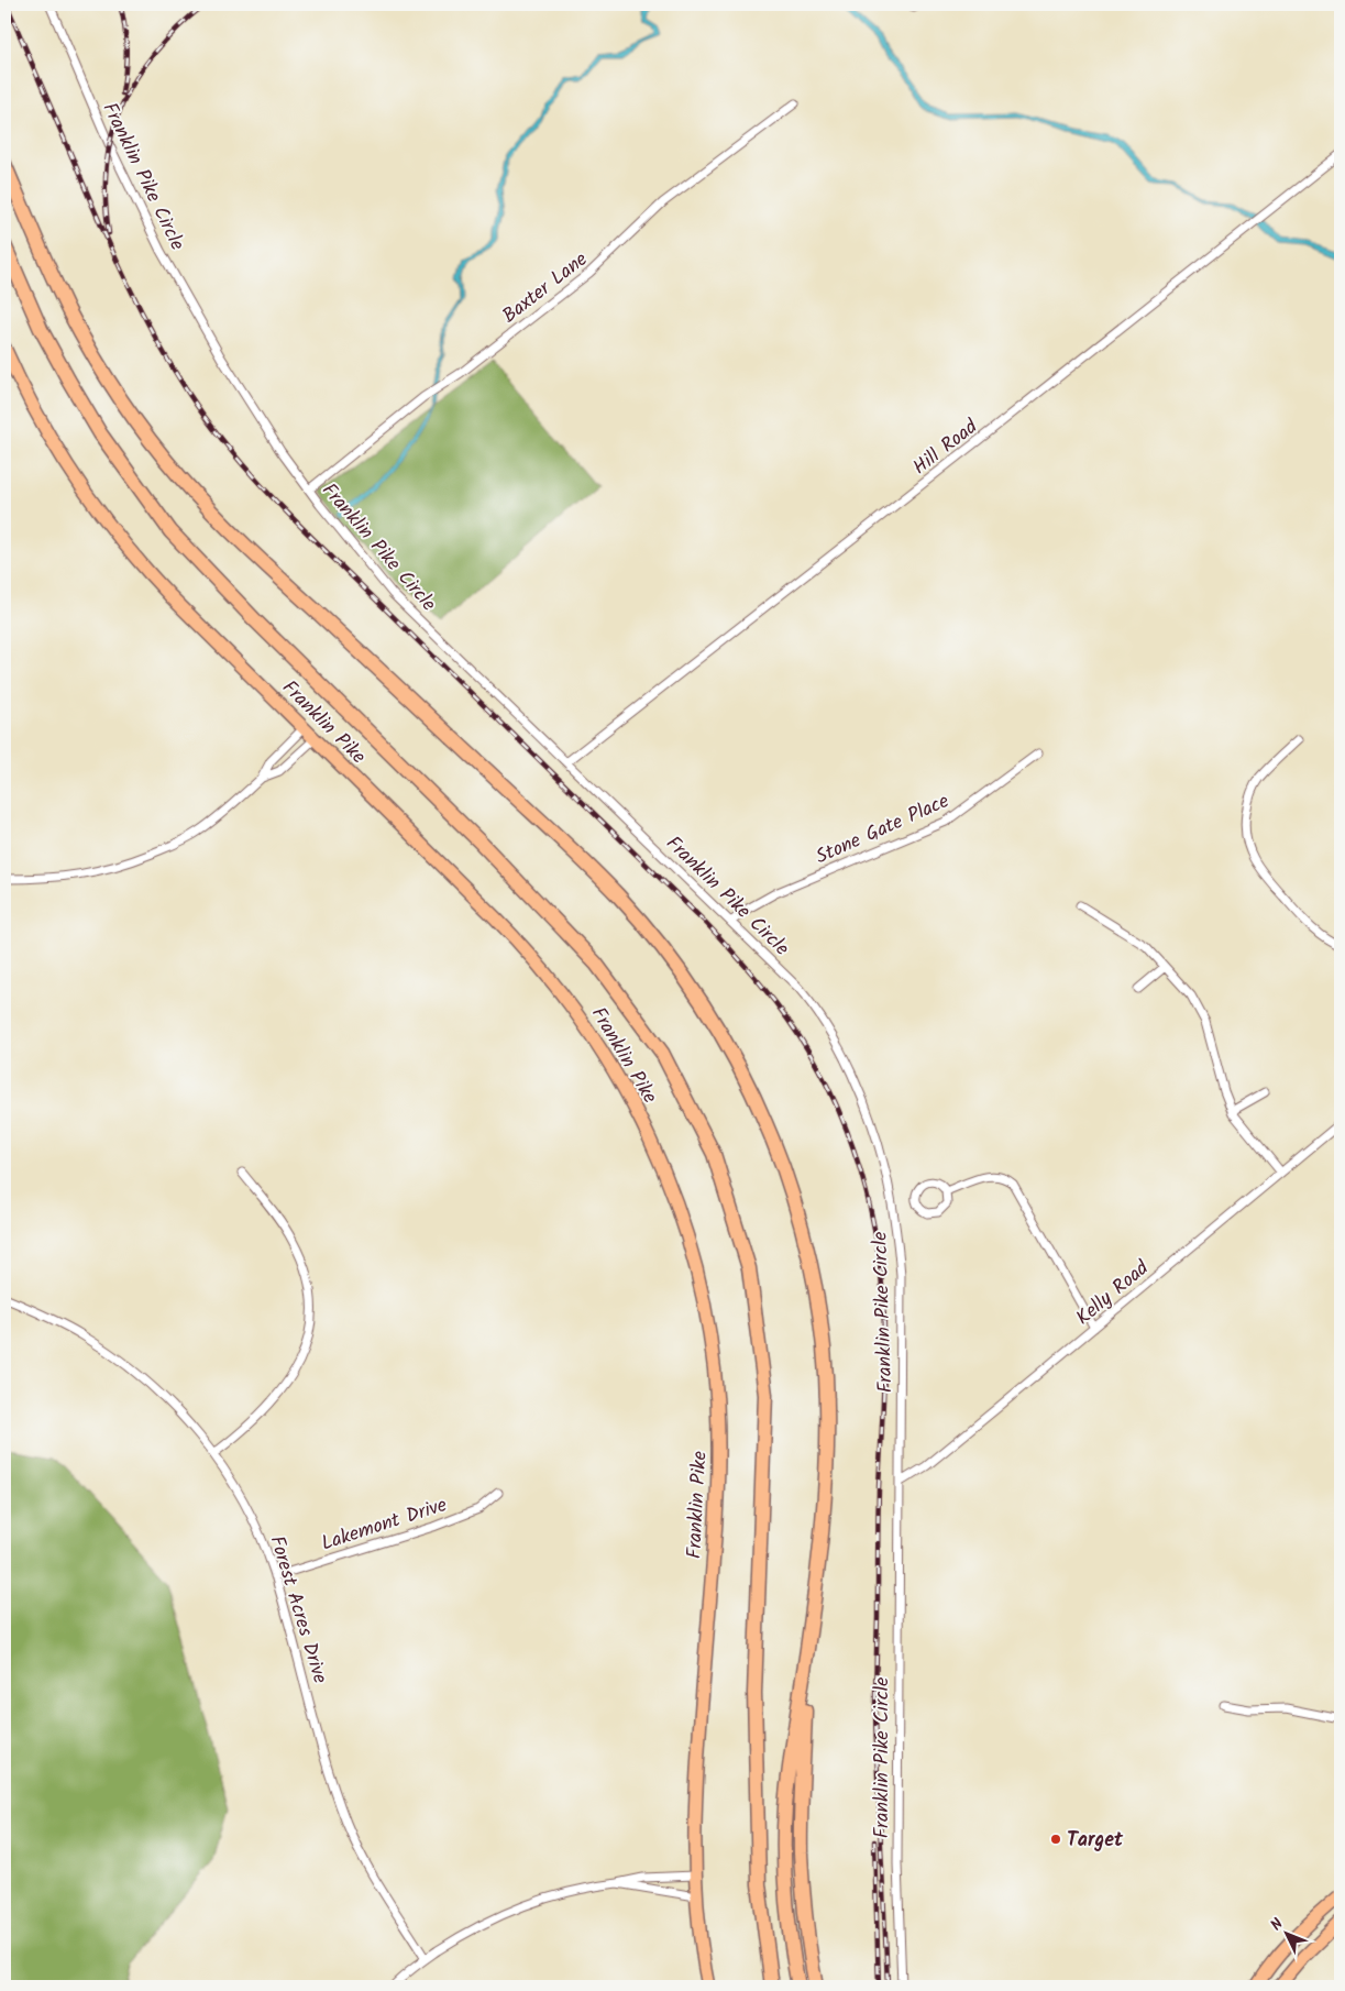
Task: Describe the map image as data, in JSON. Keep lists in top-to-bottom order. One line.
{"streets":{"main road":["Franklin Pike"],"street":["Franklin Pike Circle","Baxter Lane","Hill Road","Stone Gate Place","Kelly Road","Lakemont Drive","Forest Acres Drive"]},"crossings":[["Franklin Pike Circle","Baxter Lane"],["Franklin Pike Circle","Hill Road"],["Franklin Pike Circle","Stone Gate Place"],["Franklin Pike Circle","Kelly Road"],["Lakemont Drive","Forest Acres Drive"]],"places":["Target"],"north":"top left"}
